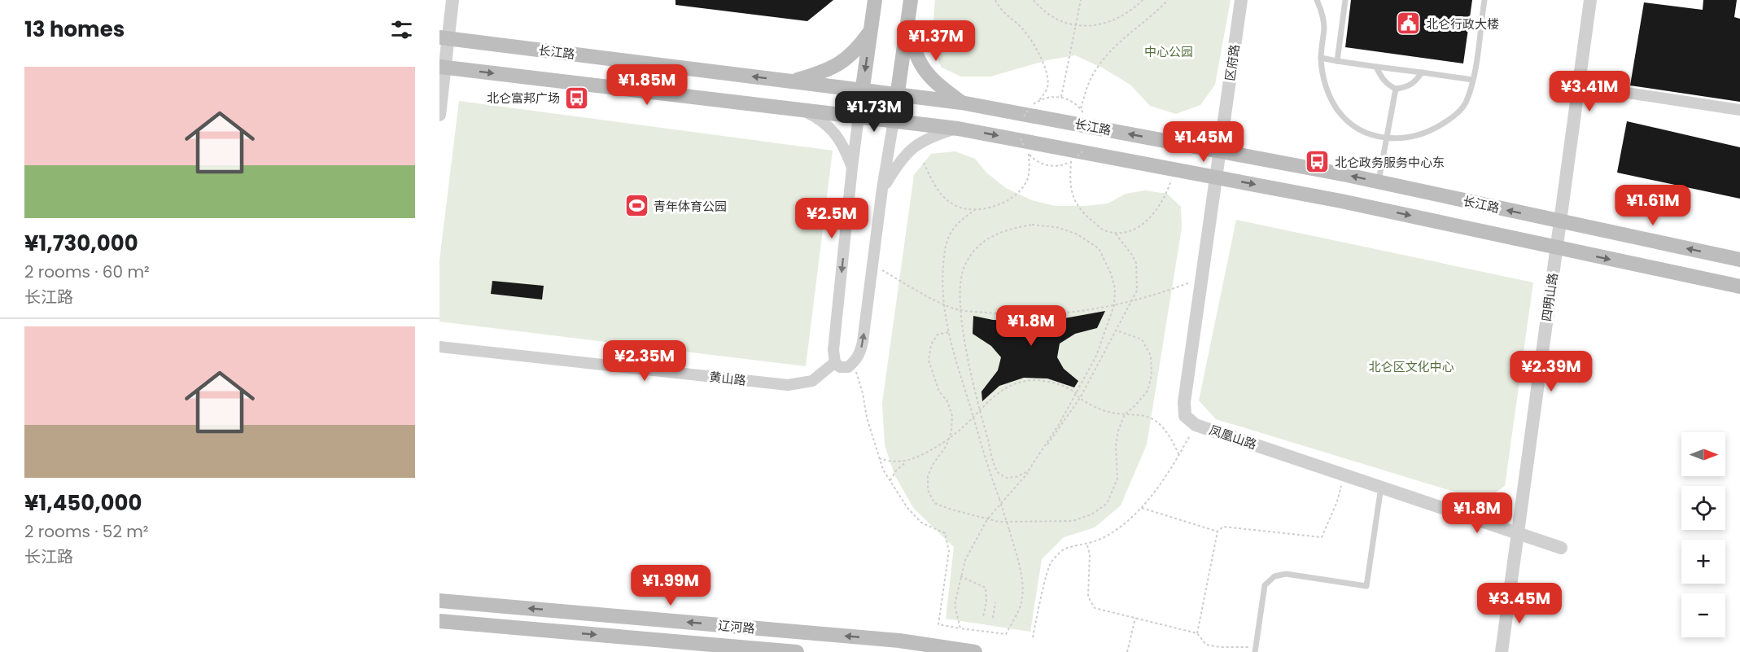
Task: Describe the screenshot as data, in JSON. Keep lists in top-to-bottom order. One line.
{"streets":{"main road":["长江路","辽河路"],"street":["区府路","四明山路","黄山路","凤凰山路"]},"crossings":[["长江路","四明山路"],["长江路","凤凰山路"],["区府路","凤凰山路"],["四明山路","凤凰山路"]],"parks":["中心公园","北仑区文化中心"],"places":{"public building":["北仑行政大楼"],"bus stop":["北仑富邦广场","北仑政务服务中心东"],"sports":["青年体育公园"]},"north":"right","page":{"heading":"13 homes","price":["¥1.37M","¥1.85M","¥3.41M","¥1.73M","¥1.45M","¥1.61M","¥2.5M","¥1.8M","¥2.35M","¥2.39M","¥1.8M","¥1.99M","¥3.45M"],"list":[{"name":"¥1,730,000","note":"2 rooms · 60 m² · 长江路"},{"name":"¥1,450,000","note":"2 rooms · 52 m² · 长江路"}],"map_buttons":["+","−"]}}
